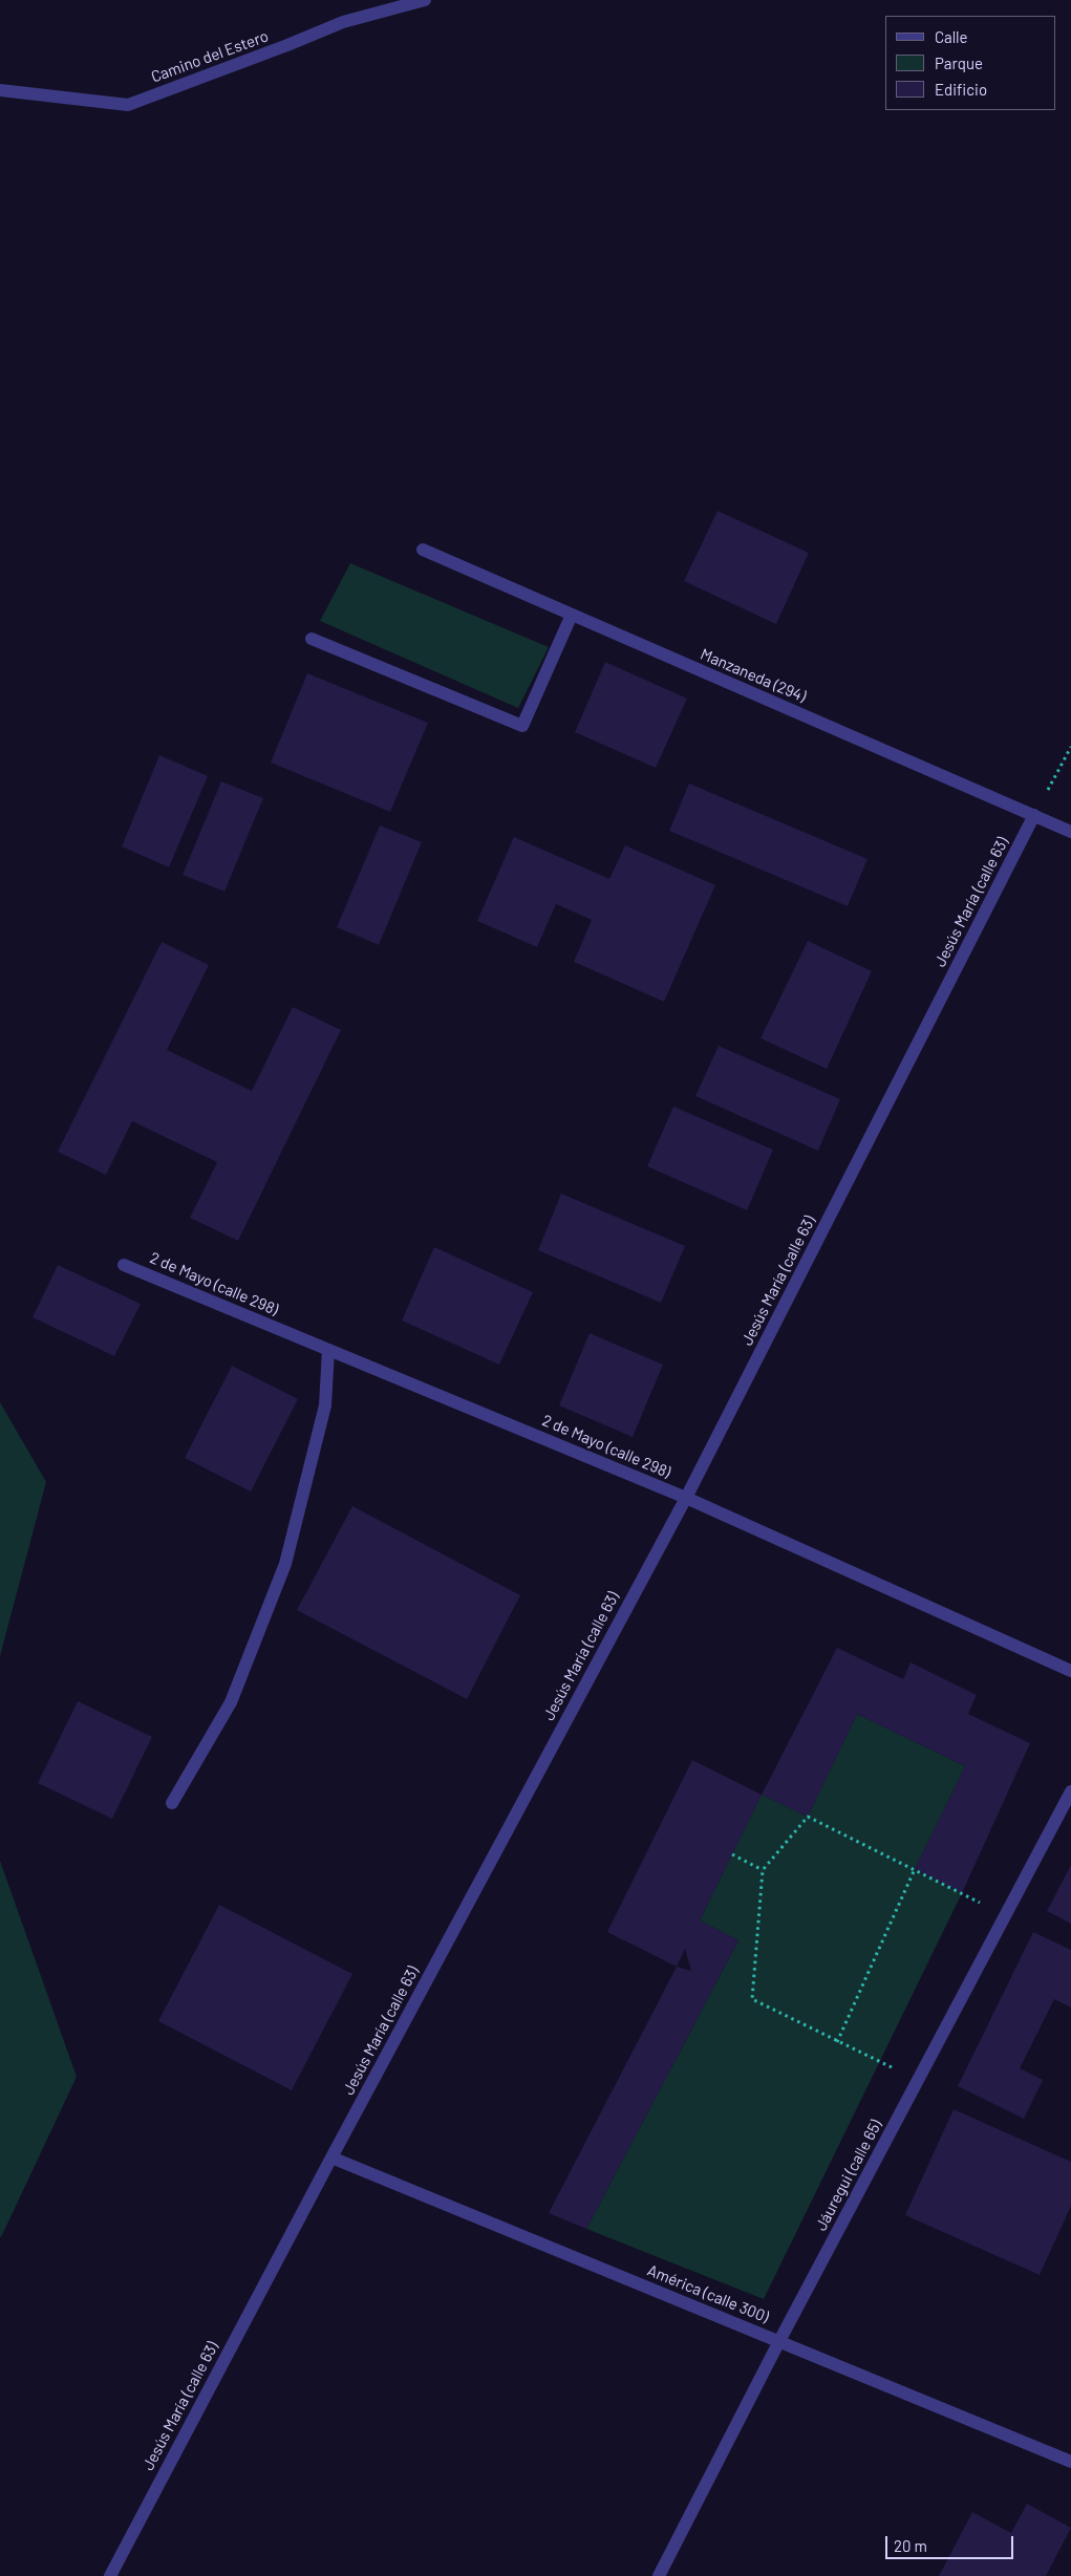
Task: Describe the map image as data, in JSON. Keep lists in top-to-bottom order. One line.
{"streets":{"street":["Camino del Estero","Manzaneda (294)","Jesús María (calle 63)","2 de Mayo (calle 298)","Jáuregui (calle 65)","América (calle 300)"]},"crossings":[["Manzaneda (294)","Jesús María (calle 63)"],["Jesús María (calle 63)","2 de Mayo (calle 298)"],["Jesús María (calle 63)","América (calle 300)"],["Jáuregui (calle 65)","América (calle 300)"]],"legend":["Calle","Parque","Edificio"],"scale_bar":"20 m"}
